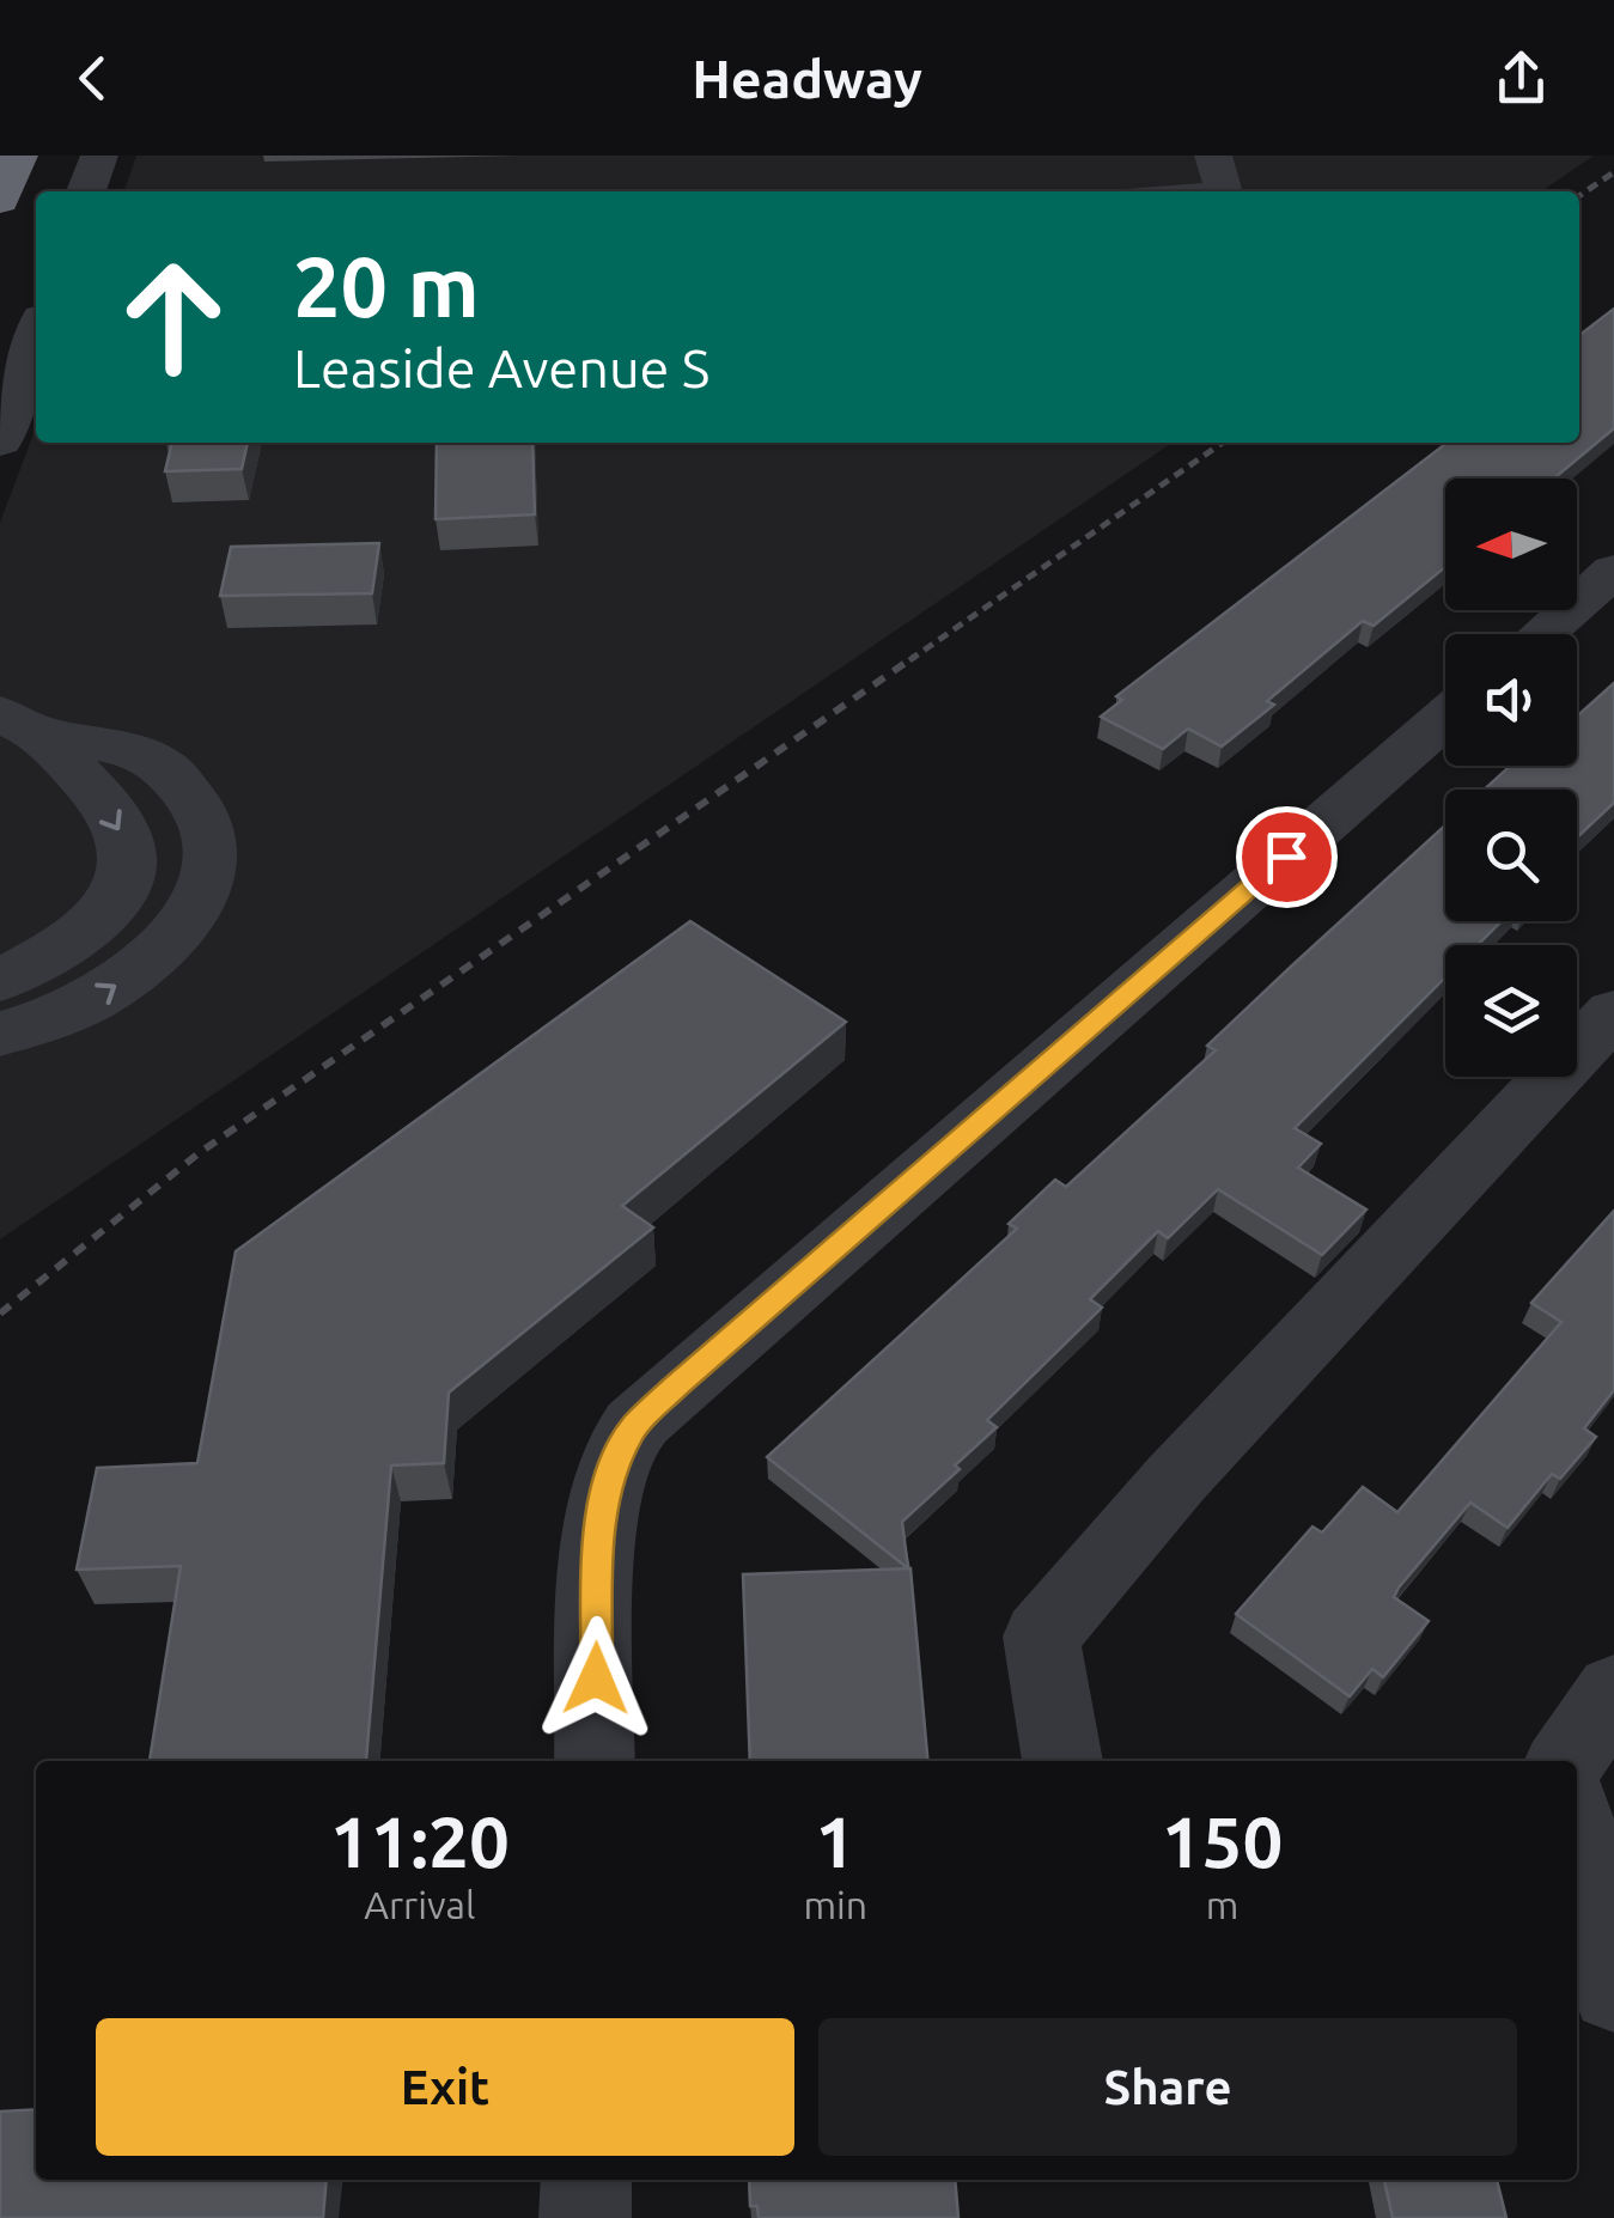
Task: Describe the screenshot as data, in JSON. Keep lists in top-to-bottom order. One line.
{"north":"left","page":{"header":"Headway","turn":["20 m","Leaside Avenue S"],"eta":["11:20","Arrival","1","min","150","m"],"buttons":["Exit","Share"]}}
